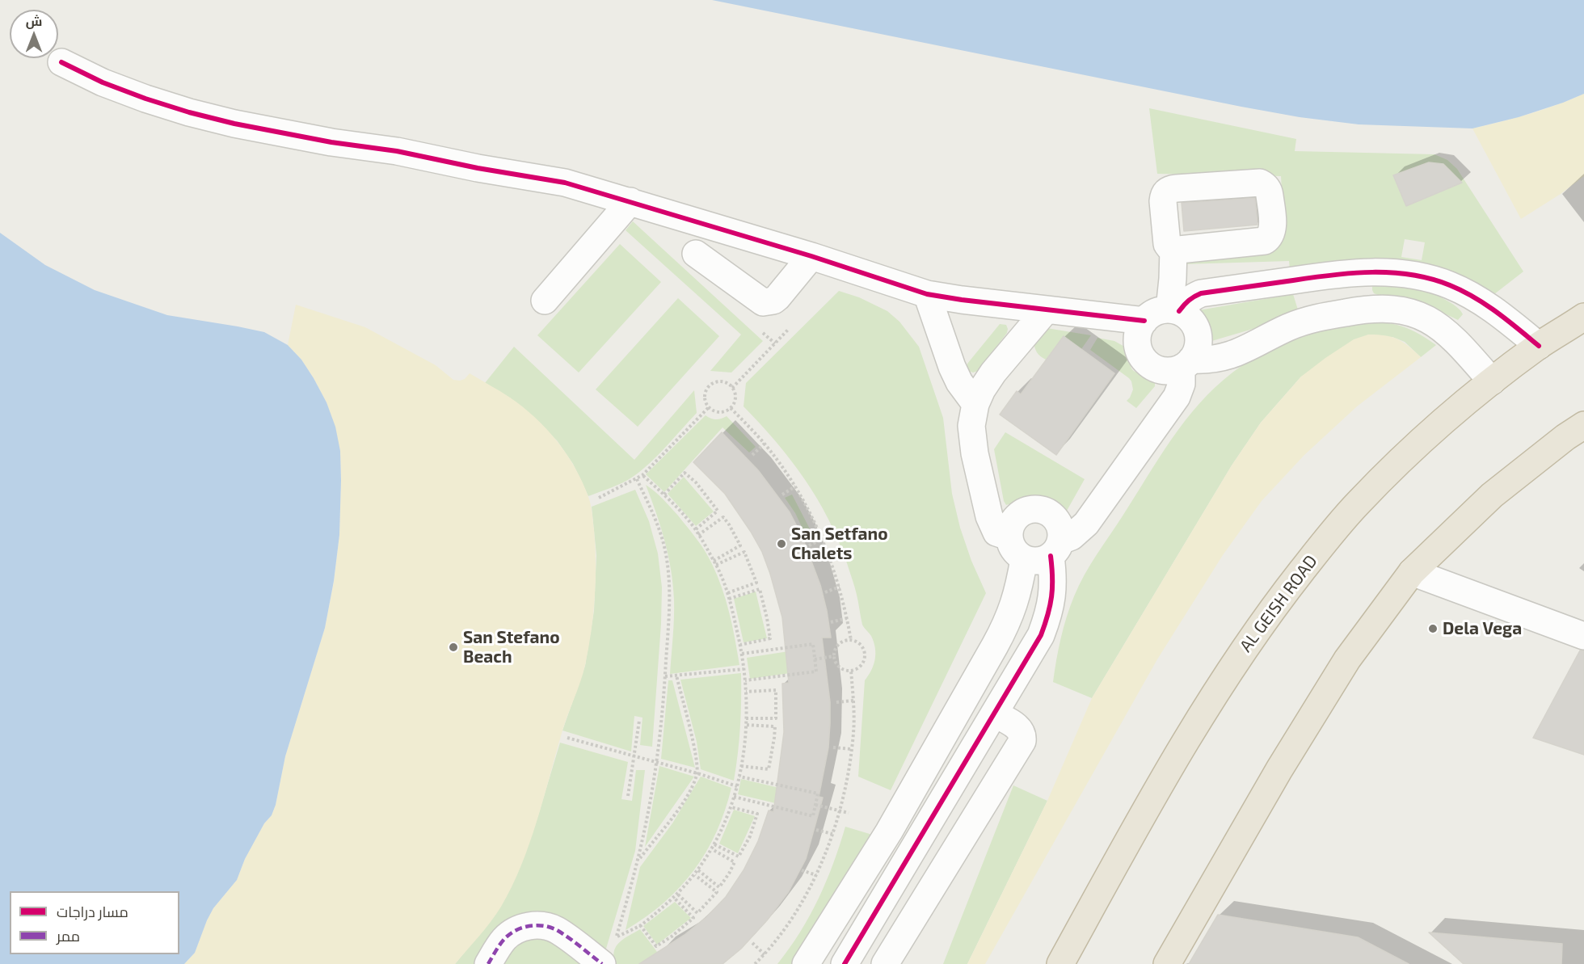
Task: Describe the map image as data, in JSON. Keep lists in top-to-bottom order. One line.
{"streets":{"highway":["AL GEISH ROAD"]},"places":["San Setfano Chalets","Dela Vega","San Stefano Beach"],"legend":["مسار دراجات","ممر"],"north":"top"}
